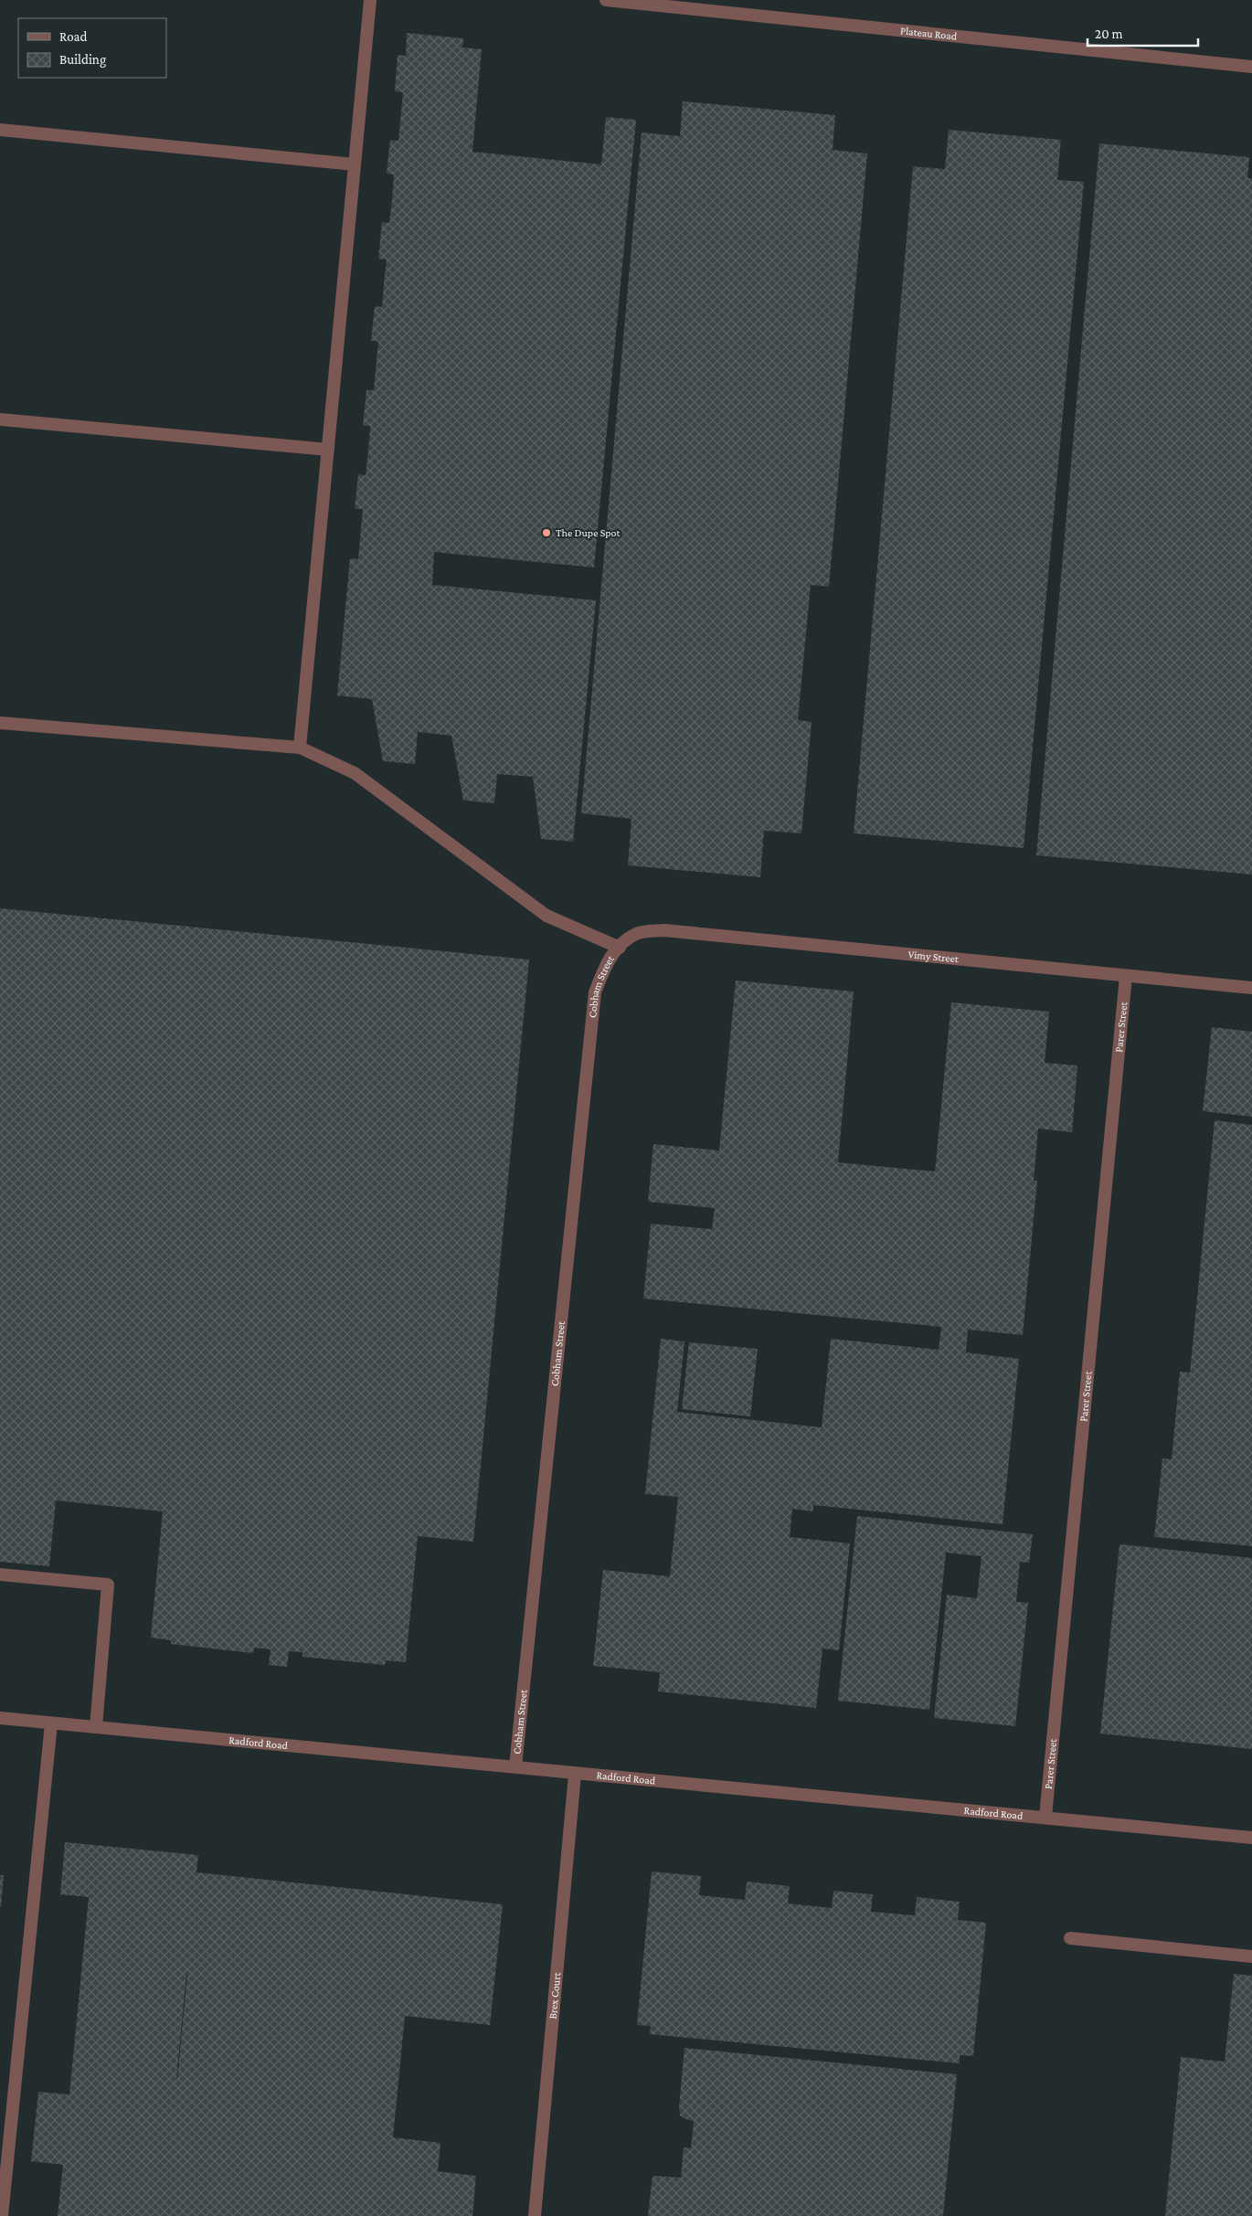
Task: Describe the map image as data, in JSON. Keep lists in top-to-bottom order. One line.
{"streets":{"street":["Plateau Road","Vimy Street","Cobham Street","Parer Street","Radford Road","Brex Court"]},"crossings":[["Vimy Street","Cobham Street"],["Vimy Street","Parer Street"],["Cobham Street","Radford Road"],["Parer Street","Radford Road"],["Radford Road","Brex Court"]],"places":["The Dupe Spot"],"legend":["Road","Building"],"scale_bar":"20 m"}
